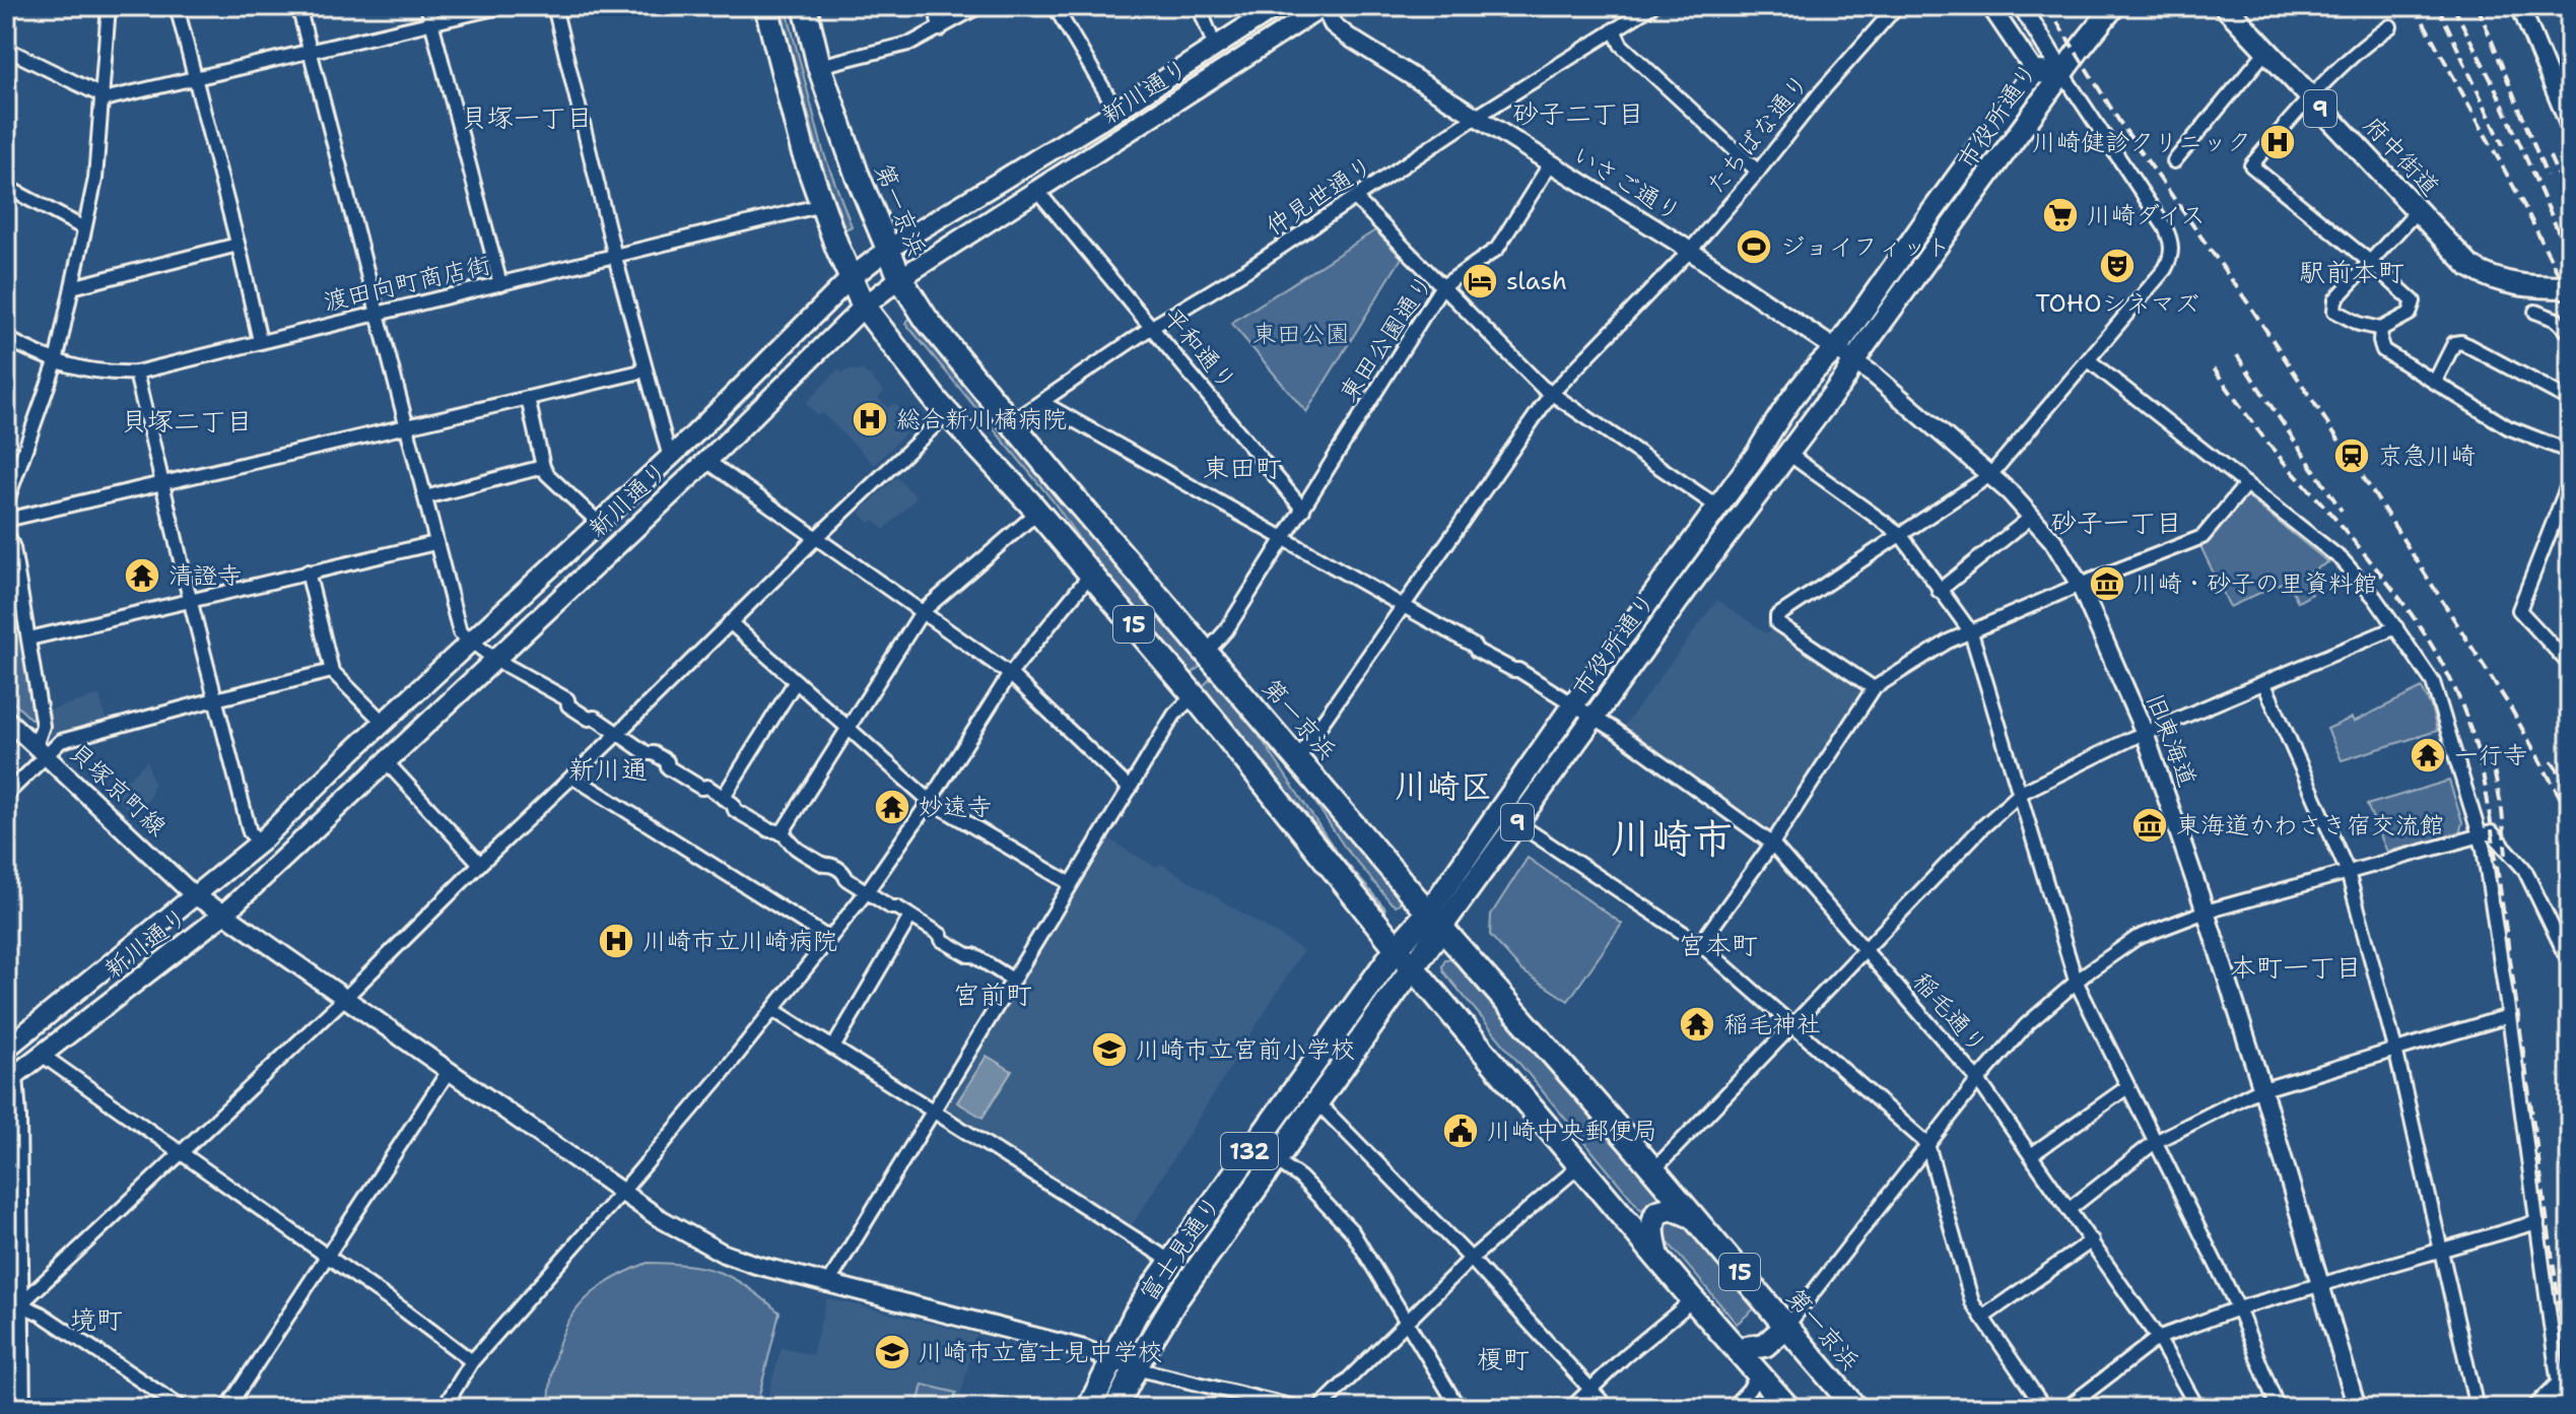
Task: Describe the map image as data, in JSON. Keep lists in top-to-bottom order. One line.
{"streets":{"highway":["第一京浜","15","132","富士見通り"],"main road":["新川通り","9","市役所通り","府中街道"],"street":["たちばな通り","いさご通り","仲見世通り","渡田向町商店街","東田公園通り","平和通り","旧東海道","貝塚京町線","稲毛通り"]},"crossings":[["新川通り","いさご通り"],["新川通り","第一京浜"],["新川通り","平和通り"],["新川通り","15"],["新川通り","貝塚京町線"],["9","市役所通り"],["市役所通り","いさご通り"],["市役所通り","第一京浜"],["市役所通り","旧東海道"],["市役所通り","稲毛通り"],["市役所通り","132"],["市役所通り","富士見通り"],["たちばな通り","いさご通り"],["たちばな通り","第一京浜"],["いさご通り","仲見世通り"],["いさご通り","東田公園通り"],["いさご通り","旧東海道"],["仲見世通り","第一京浜"],["仲見世通り","平和通り"],["第一京浜","132"],["第一京浜","富士見通り"],["渡田向町商店街","15"],["東田公園通り","平和通り"],["15","132"],["15","富士見通り"],["貝塚京町線","富士見通り"],["132","富士見通り"]],"districts":["砂子二丁目","貝塚一丁目","駅前本町","貝塚二丁目","東田町","砂子一丁目","新川通","川崎区","川崎市","宮本町","本町一丁目","宮前町","境町","榎町"],"parks":["東田公園"],"places":{"hospital":["川崎健診クリニック","総合新川橘病院","川崎市立川崎病院"],"supermarket":["川崎ダイス"],"sports":["ジョイフィット"],"theatre":["TOHOシネマズ"],"hotel":["slash"],"station":["京急川崎"],"temple":["清證寺","一行寺","妙遠寺","稲毛神社"],"museum":["川崎・砂子の里資料館","東海道かわさき宿交流館"],"school or university":["川崎市立宮前小学校","川崎市立富士見中学校"],"public building":["川崎中央郵便局"]}}
